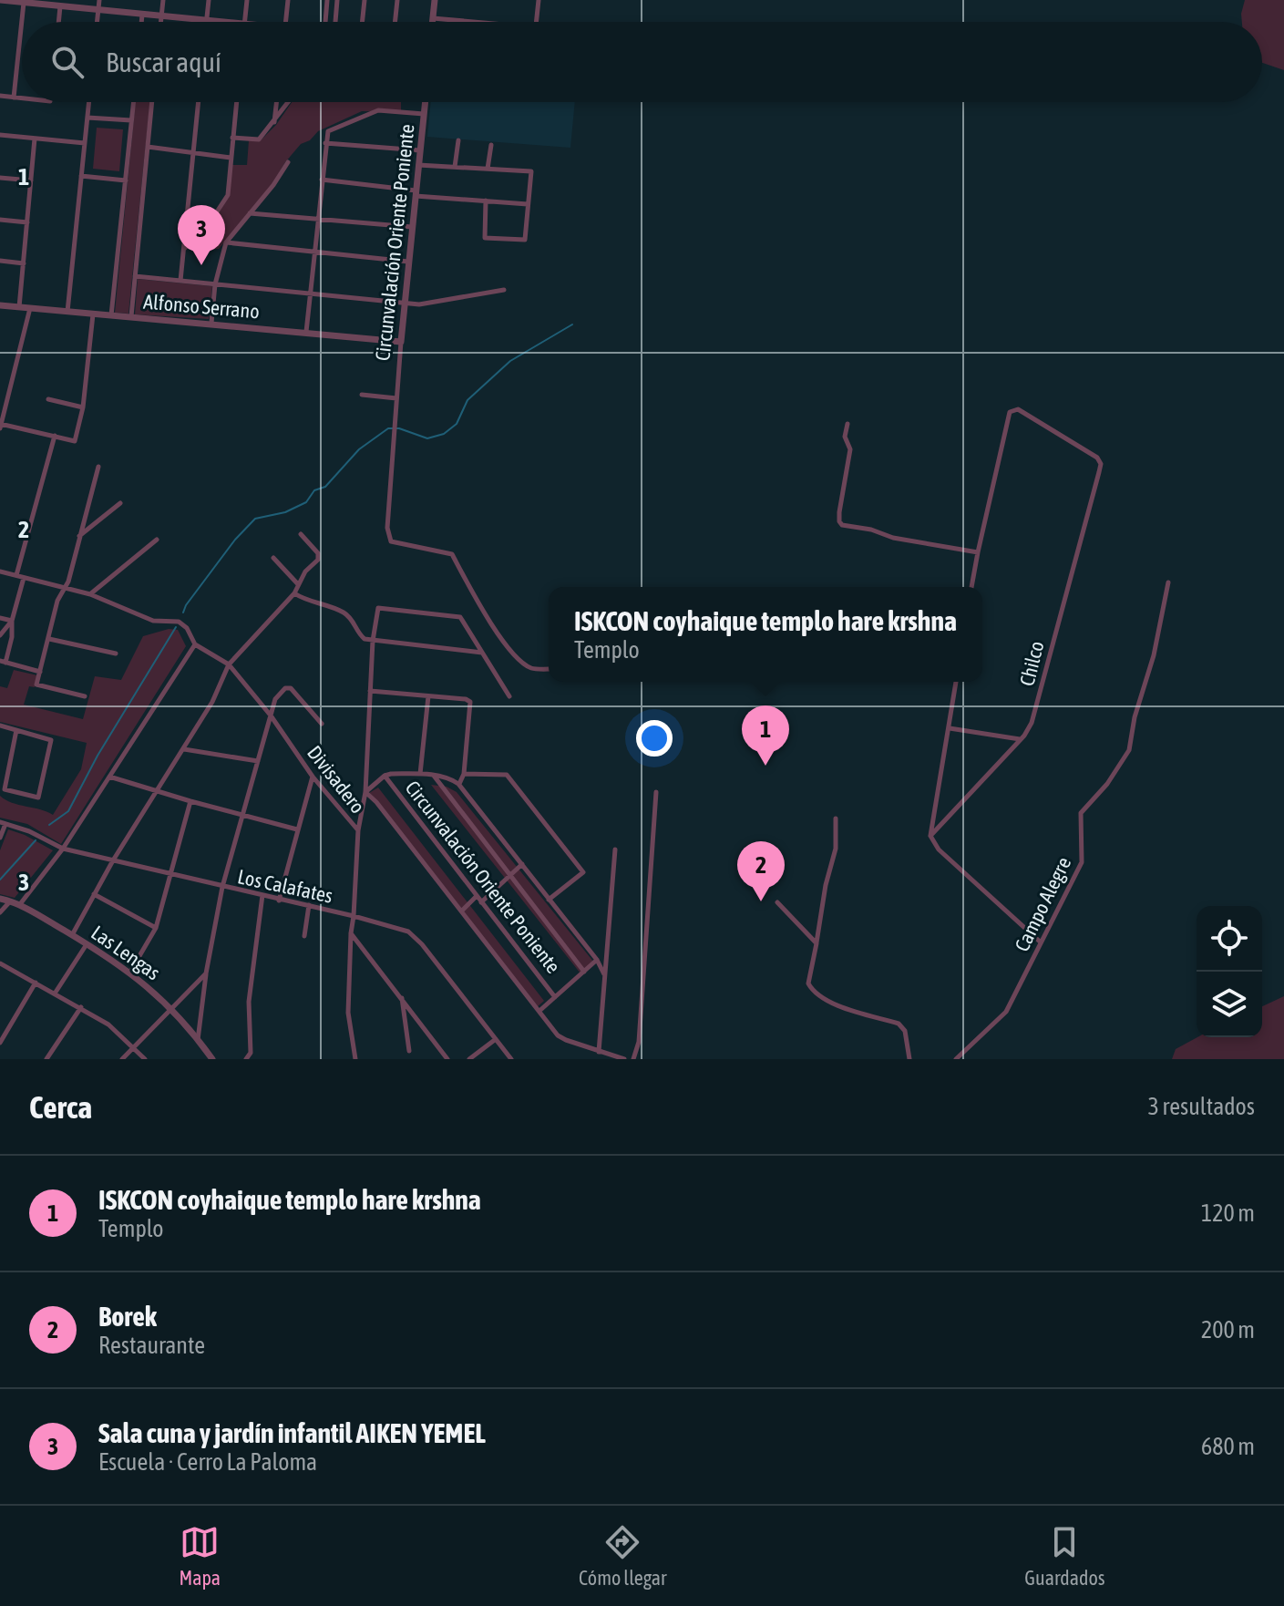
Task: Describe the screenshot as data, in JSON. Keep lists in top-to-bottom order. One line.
{"streets":{"street":["Circunvalación Oriente Poniente","Alfonso Serrano","Chilco","Divisadero","Los Calafates","Campo Alegre","Las Lengas"]},"crossings":[["Circunvalación Oriente Poniente","Alfonso Serrano"],["Divisadero","Los Calafates"]],"page":{"search":"Buscar aquí","pins":["3","1","2"],"popup":["ISKCON coyhaique templo hare krshna","Templo"],"heading":["Cerca","3 resultados"],"list":[{"mark":"1","name":"ISKCON coyhaique templo hare krshna","note":"Templo","value":"120 m"},{"mark":"2","name":"Borek","note":"Restaurante","value":"200 m"},{"mark":"3","name":"Sala cuna y jardín infantil AIKEN YEMEL","note":"Escuela · Cerro La Paloma","value":"680 m"}],"nav":["Mapa","Cómo llegar","Guardados"]},"grid":{"rows":["1","2","3"]}}
